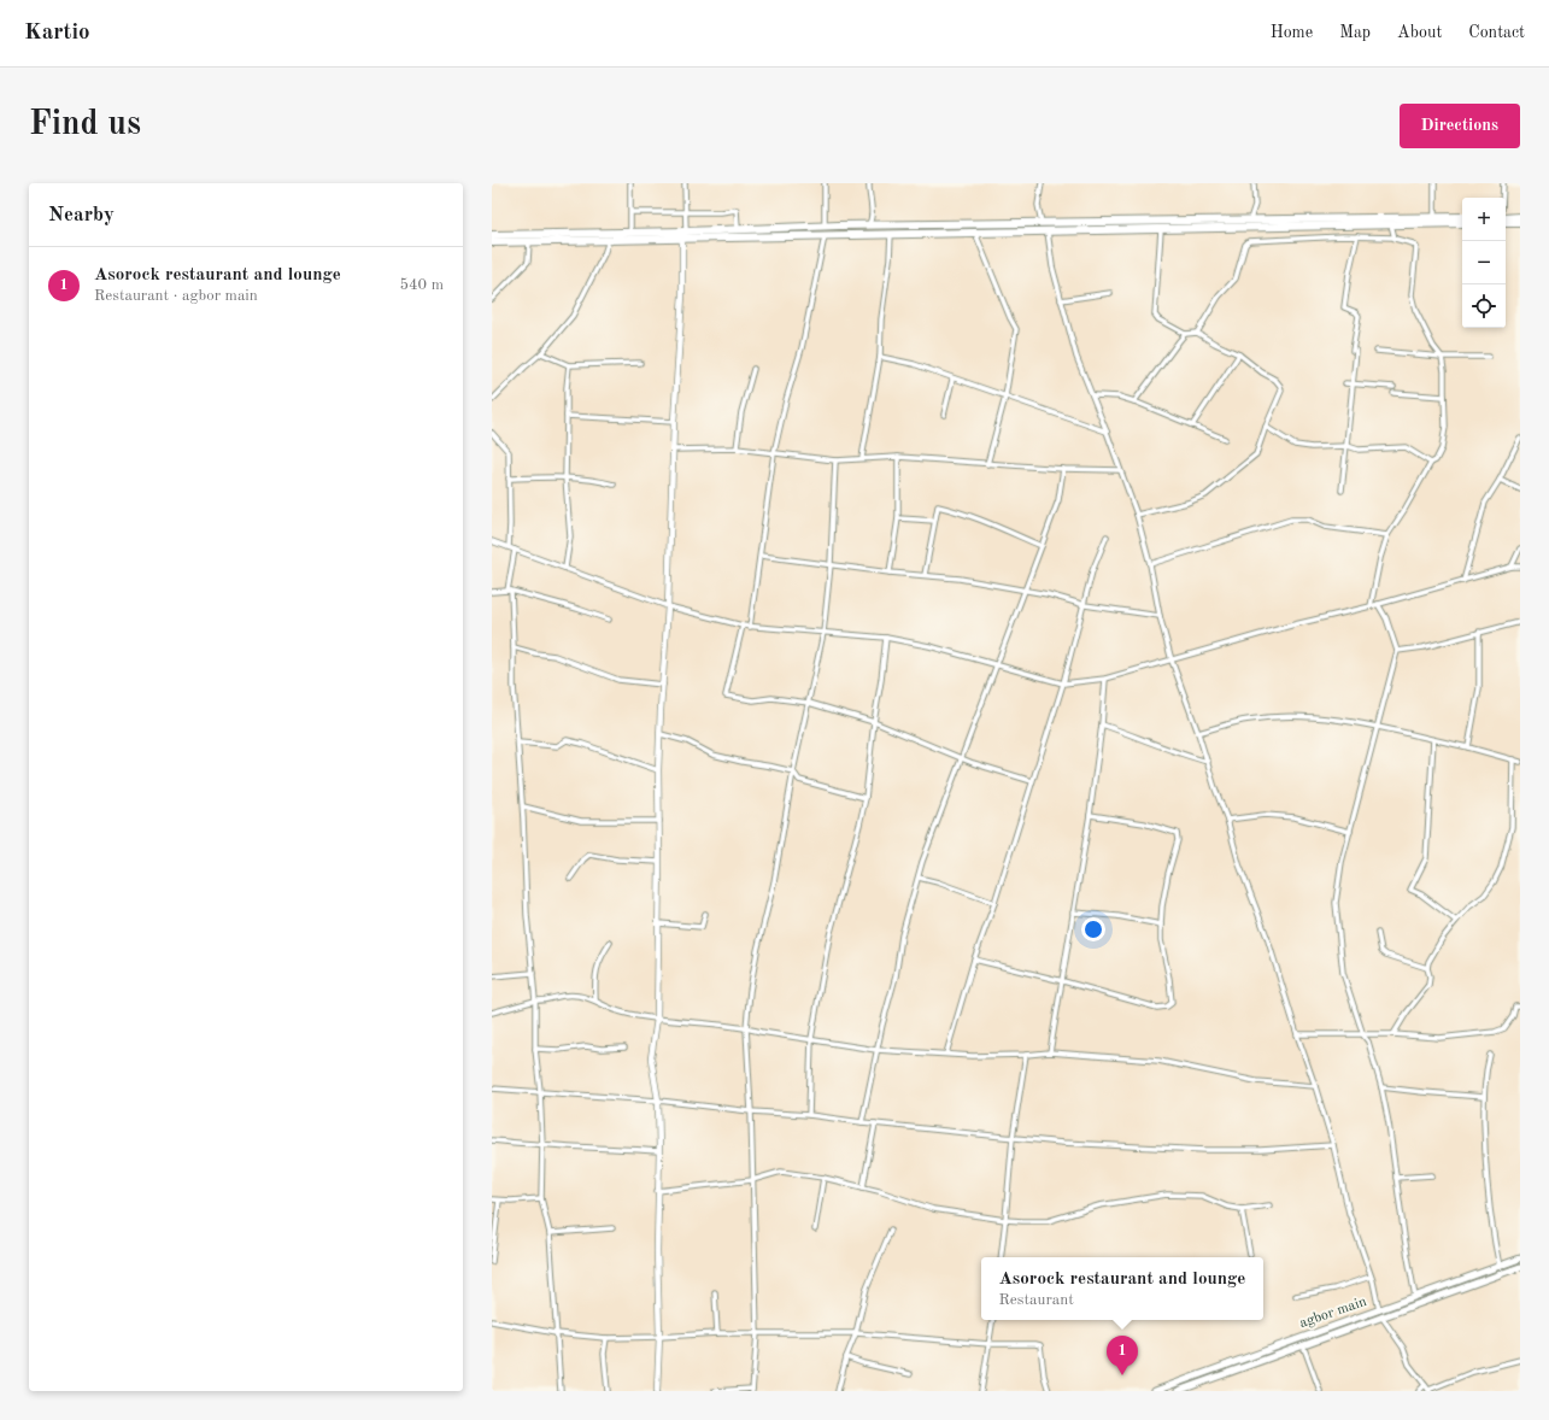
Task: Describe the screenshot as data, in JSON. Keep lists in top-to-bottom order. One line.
{"streets":{"main road":["agbor main"]},"page":{"header":"Kartio","nav":["Home","Map","About","Contact"],"buttons":"Directions","title":"Find us","heading":"Nearby","map_buttons":["+","−"],"list":[{"mark":"1","name":"Asorock restaurant and lounge","note":"Restaurant · agbor main","value":"540 m"}],"popup":["Asorock restaurant and lounge","Restaurant"],"pins":"1"}}
